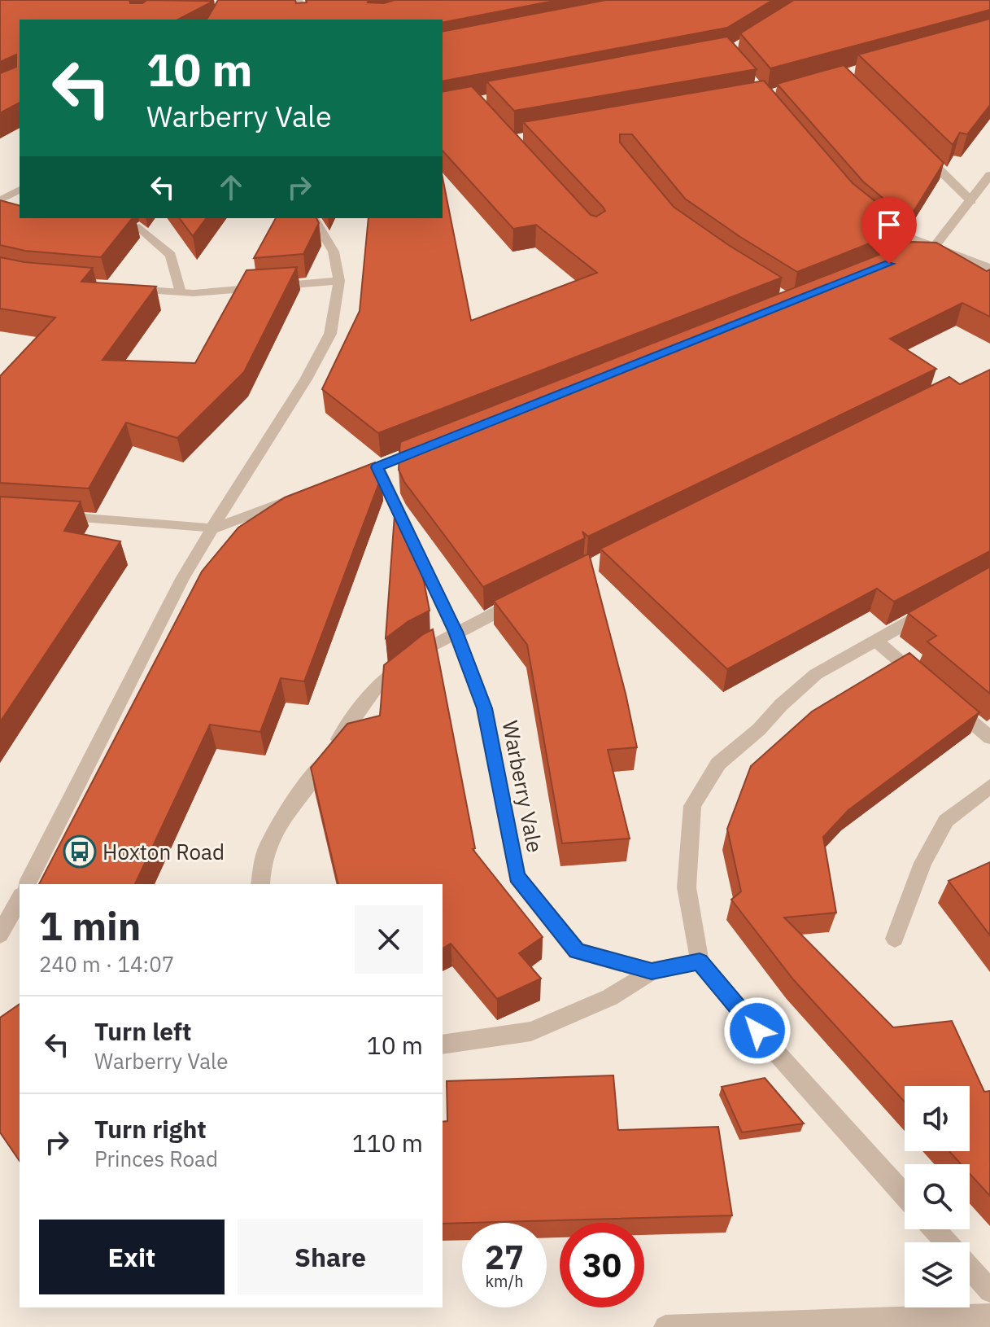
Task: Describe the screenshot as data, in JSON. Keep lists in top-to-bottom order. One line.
{"streets":{"street":["Warberry Vale"]},"places":{"bus stop":["Hoxton Road"]},"page":{"turn":["10 m","Warberry Vale"],"heading":["1 min","240 m · 14:07"],"list":[{"name":"Turn left","note":"Warberry Vale","value":"10 m"},{"name":"Turn right","note":"Princes Road","value":"110 m"}],"buttons":["Exit","Share"],"speed":"27 km/h","limit":"30"}}
